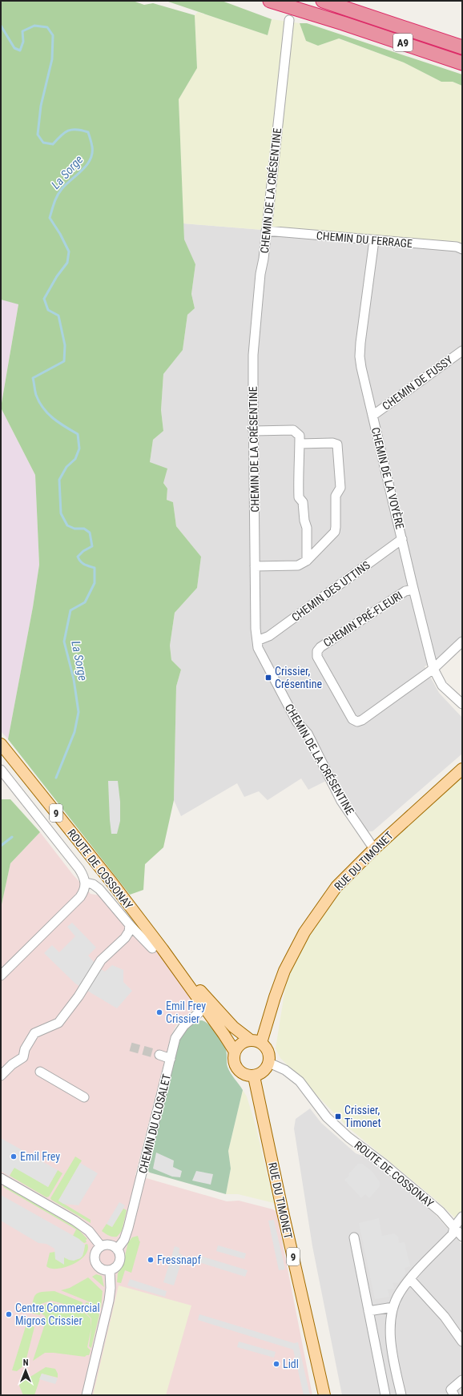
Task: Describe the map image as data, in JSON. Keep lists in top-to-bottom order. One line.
{"streets":{"highway":["A9"],"main road":["9","RUE DU TIMONET","ROUTE DE COSSONAY"],"street":["CHEMIN DE LA CRÉSENTINE","CHEMIN DU FERRAGE","CHEMIN DE FUSSY","CHEMIN DE LA VOYÈRE","CHEMIN DES UTTINS","CHEMIN PRÉ-FLEURI","CHEMIN DU CLOSALET"]},"crossings":[["CHEMIN DE LA CRÉSENTINE","CHEMIN DU FERRAGE"],["CHEMIN DE LA CRÉSENTINE","CHEMIN DES UTTINS"],["CHEMIN DE LA CRÉSENTINE","RUE DU TIMONET"],["CHEMIN DU FERRAGE","CHEMIN DE LA VOYÈRE"],["CHEMIN DE FUSSY","CHEMIN DE LA VOYÈRE"],["CHEMIN DE LA VOYÈRE","CHEMIN DES UTTINS"],["CHEMIN DE LA VOYÈRE","CHEMIN PRÉ-FLEURI"],["9","RUE DU TIMONET"],["9","ROUTE DE COSSONAY"],["RUE DU TIMONET","ROUTE DE COSSONAY"],["ROUTE DE COSSONAY","CHEMIN DU CLOSALET"]],"water":["La Sorge"],"places":{"transit":["Crissier, Crésentine","Crissier, Timonet"],"other":["Emil Frey Crissier","Emil Frey","Fressnapf","Centre Commercial Migros Crissier","Lidl"]},"north":"top"}
